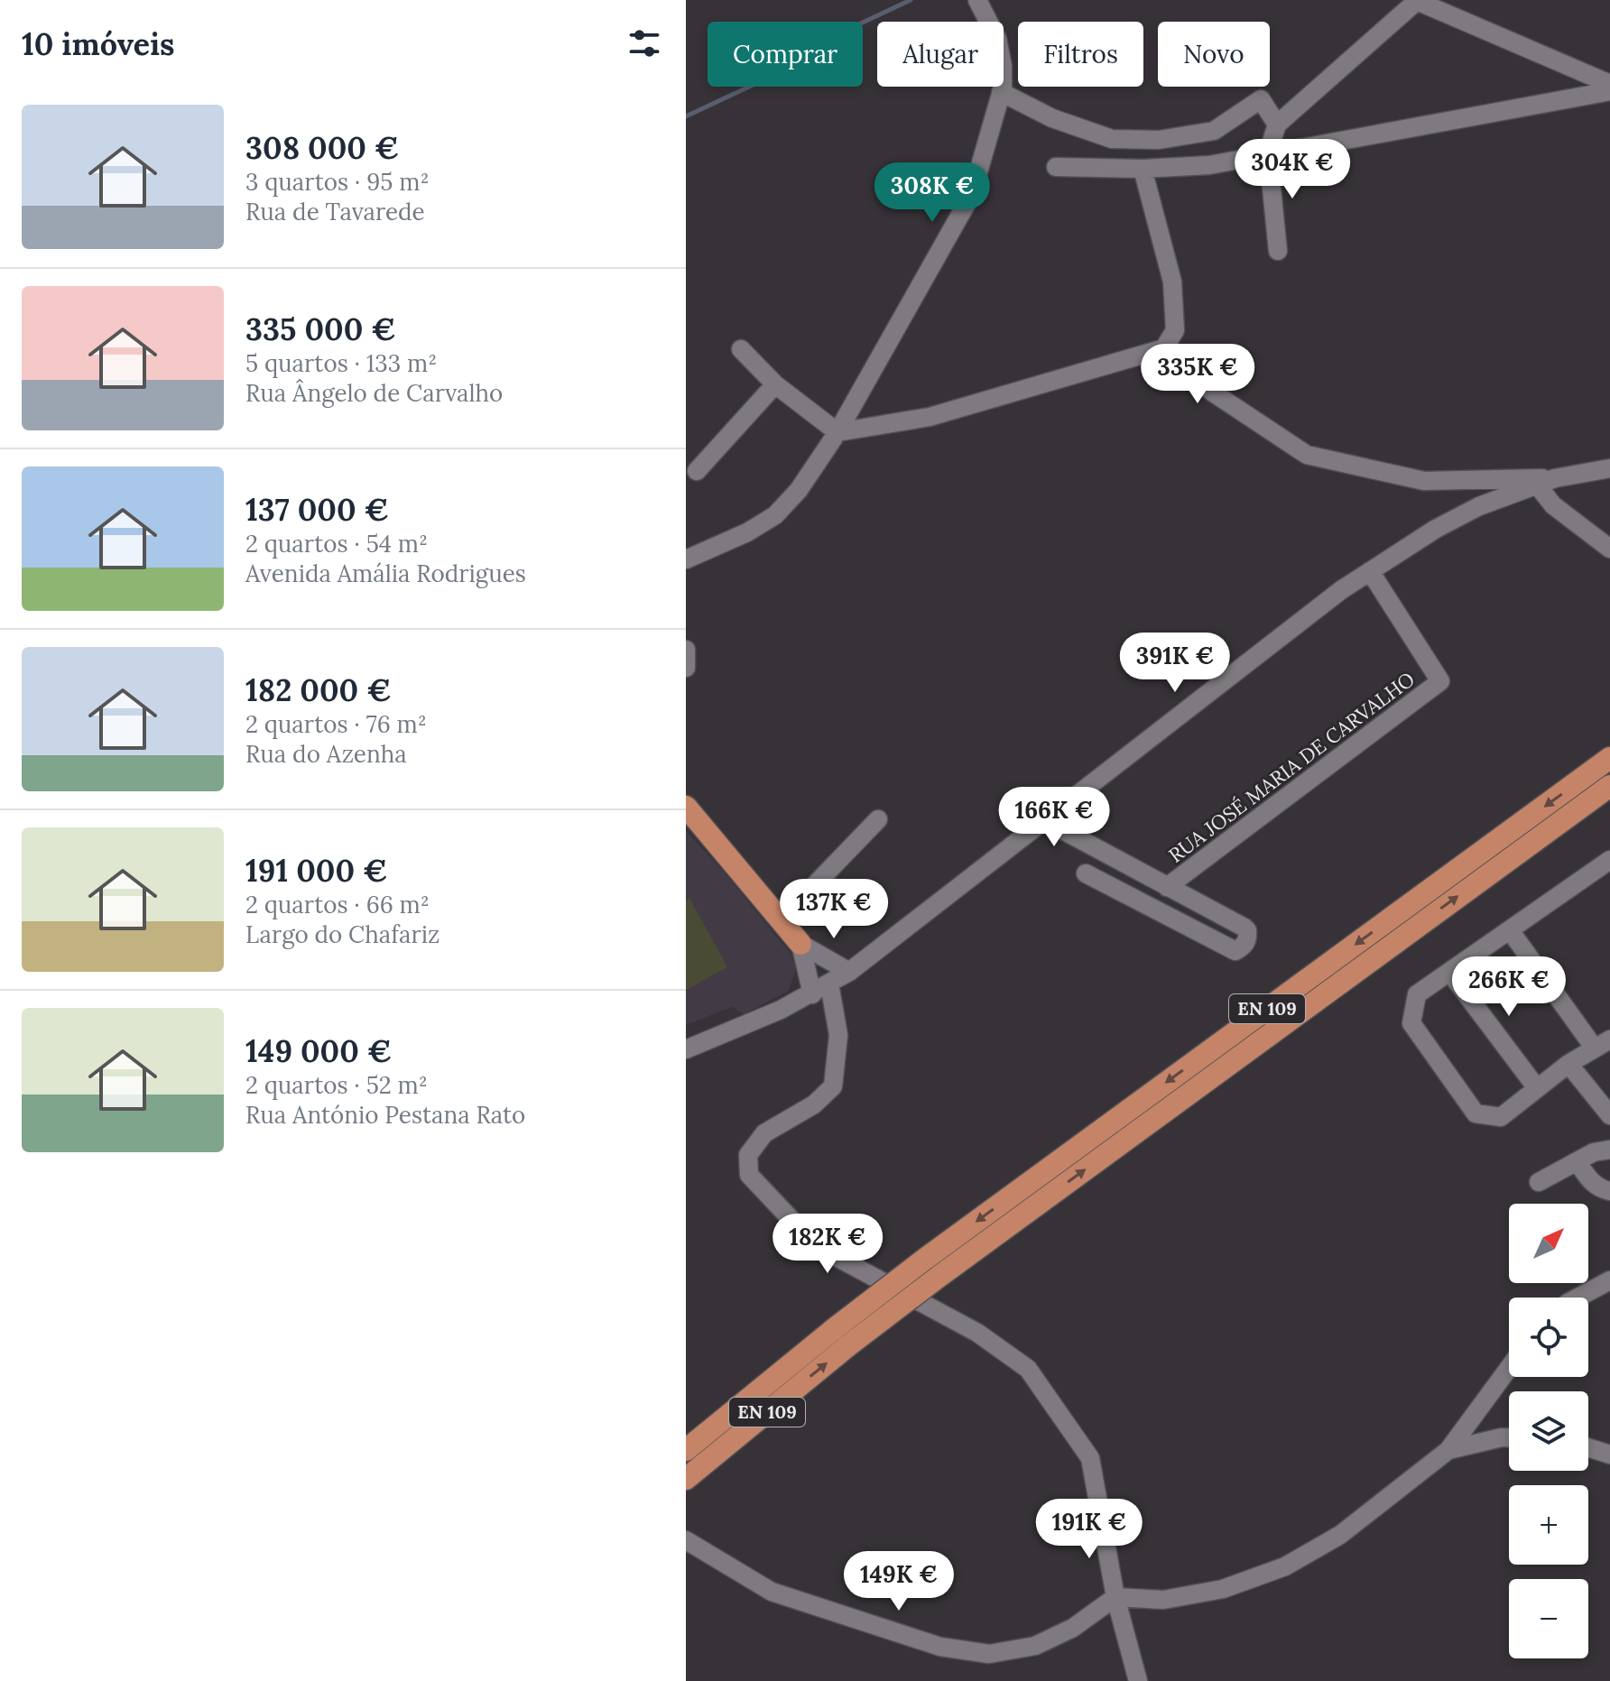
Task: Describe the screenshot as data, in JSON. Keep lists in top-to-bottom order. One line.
{"streets":{"main road":["EN 109"],"street":["RUA JOSÉ MARIA DE CARVALHO"]},"north":"top right","page":{"heading":"10 imóveis","chip":["Comprar","Alugar","Filtros","Novo"],"list":[{"name":"308 000 €","note":"3 quartos · 95 m² · Rua de Tavarede"},{"name":"335 000 €","note":"5 quartos · 133 m² · Rua Ângelo de Carvalho"},{"name":"137 000 €","note":"2 quartos · 54 m² · Avenida Amália Rodrigues"},{"name":"182 000 €","note":"2 quartos · 76 m² · Rua do Azenha"},{"name":"191 000 €","note":"2 quartos · 66 m² · Largo do Chafariz"},{"name":"149 000 €","note":"2 quartos · 52 m² · Rua António Pestana Rato"}],"price":["304K €","308K €","335K €","391K €","166K €","137K €","266K €","182K €","191K €","149K €"],"map_buttons":["+","−"]}}
